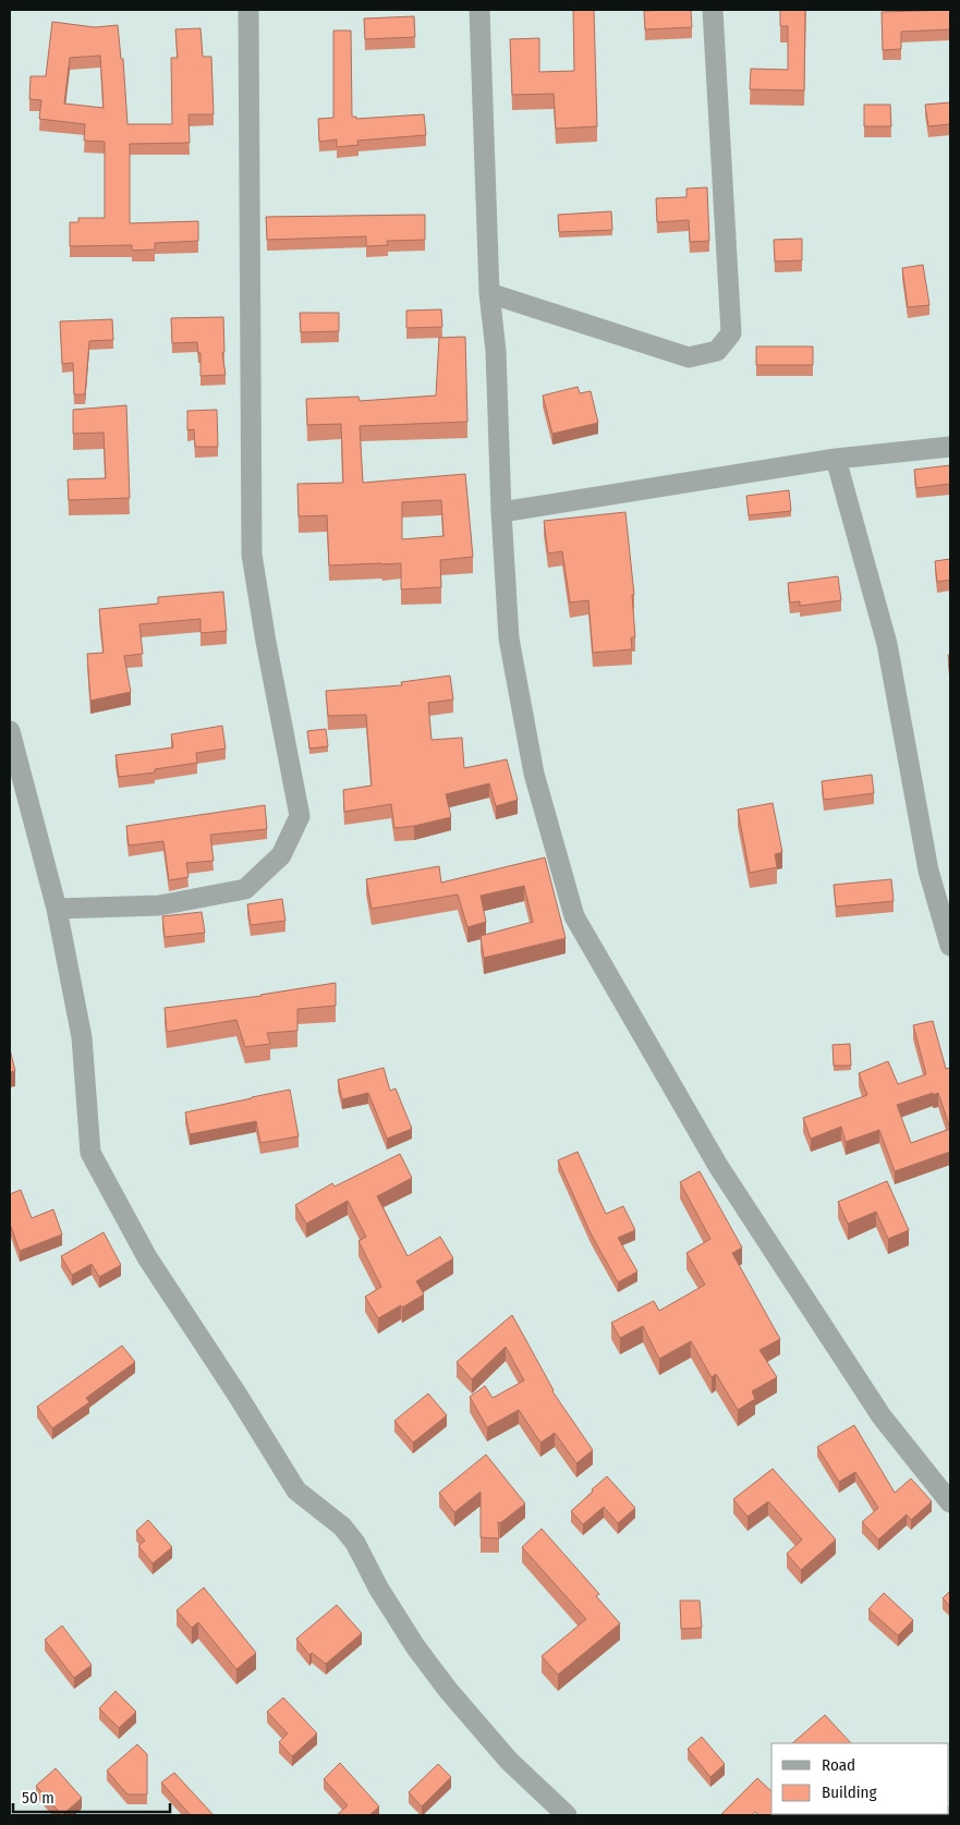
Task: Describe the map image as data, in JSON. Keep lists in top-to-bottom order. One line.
{"legend":["Road","Building"],"scale_bar":"50 m"}
